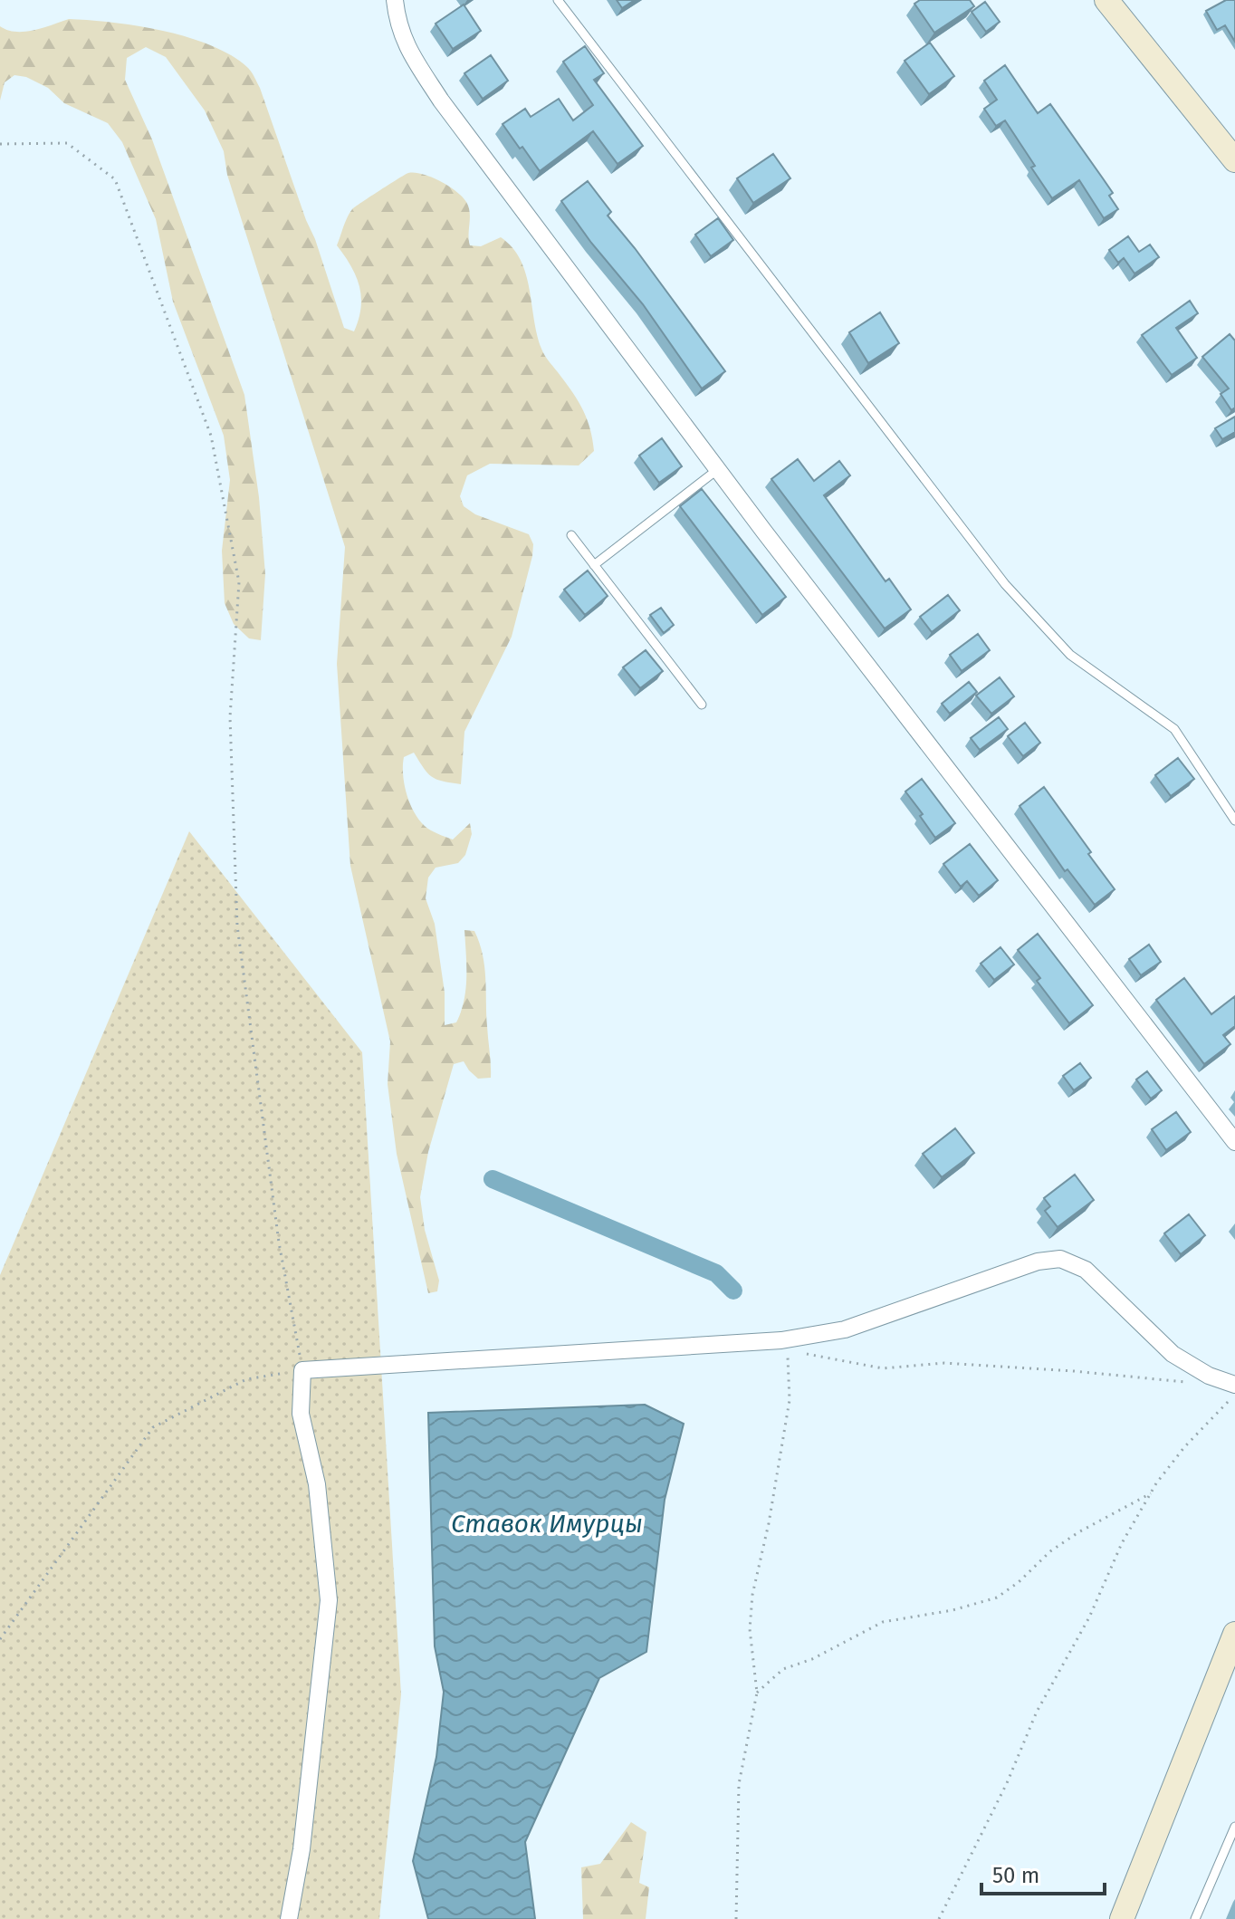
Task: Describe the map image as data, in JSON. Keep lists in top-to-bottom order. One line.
{"water":["Ставок Имурцы"],"scale_bar":"50 m"}
